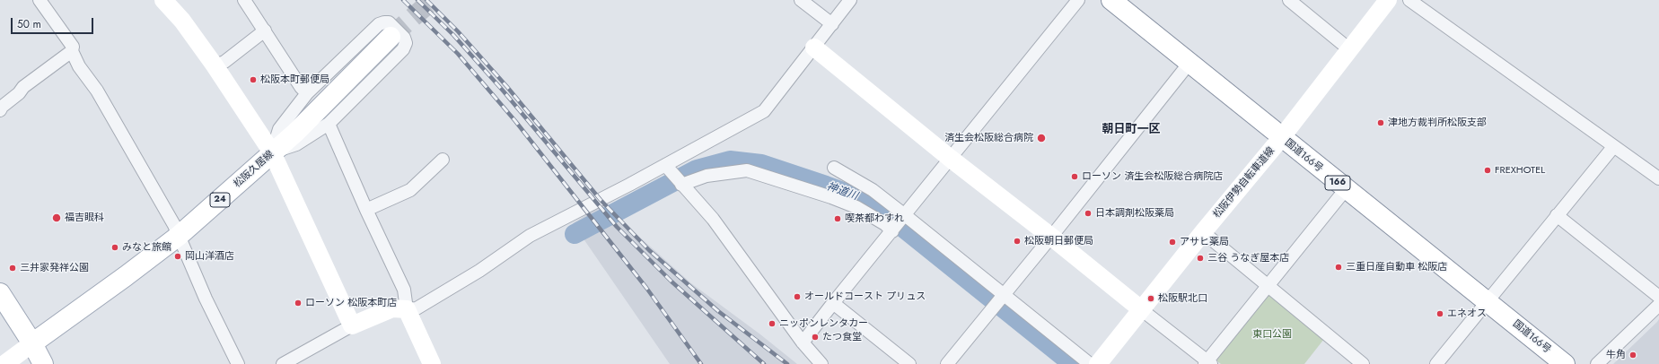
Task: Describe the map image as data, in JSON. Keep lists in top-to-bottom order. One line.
{"streets":{"main road":["国道166号","松阪久居線","166","24"],"street":["松阪伊勢自転車道線"]},"crossings":[["国道166号","松阪伊勢自転車道線"]],"districts":["朝日町一区"],"water":["神道川"],"parks":["東口公園"],"places":["松阪本町郵便局","津地方裁判所松阪支部","済生会松阪総合病院","FREXHOTEL","ローソン 済生会松阪総合病院店","日本調剤松阪薬局","福吉眼科","喫茶都わすれ","松阪朝日郵便局","アサヒ薬局","みなと旅館","岡山洋酒店","三谷 うなぎ屋本店","三重日産自動車 松阪店","三井家発祥公園","オールドコースト プリュス","松阪駅北口","ローソン 松阪本町店","エネオス","ニッポンレンタカー","たつ食堂","牛角"],"scale_bar":"50 m"}
